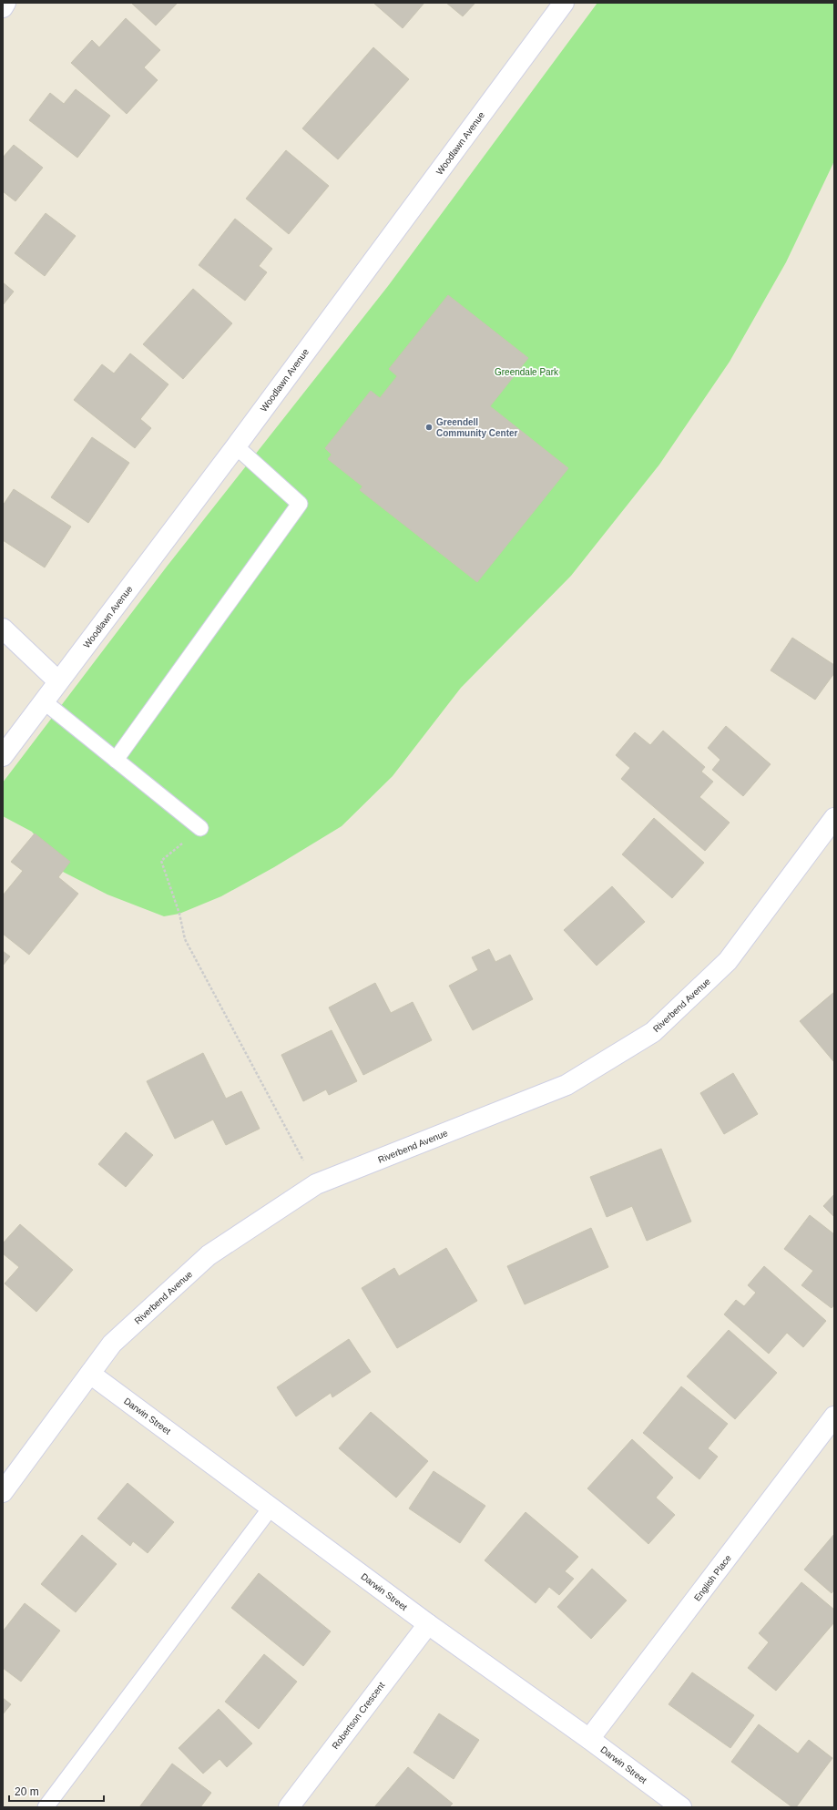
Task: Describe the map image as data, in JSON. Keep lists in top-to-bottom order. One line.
{"streets":{"street":["Woodlawn Avenue","Riverbend Avenue","Darwin Street","English Place","Robertson Crescent"]},"crossings":[["Riverbend Avenue","Darwin Street"],["Darwin Street","English Place"],["Darwin Street","Robertson Crescent"]],"parks":["Greendale Park"],"places":["Greendell Community Center"],"scale_bar":"20 m"}
